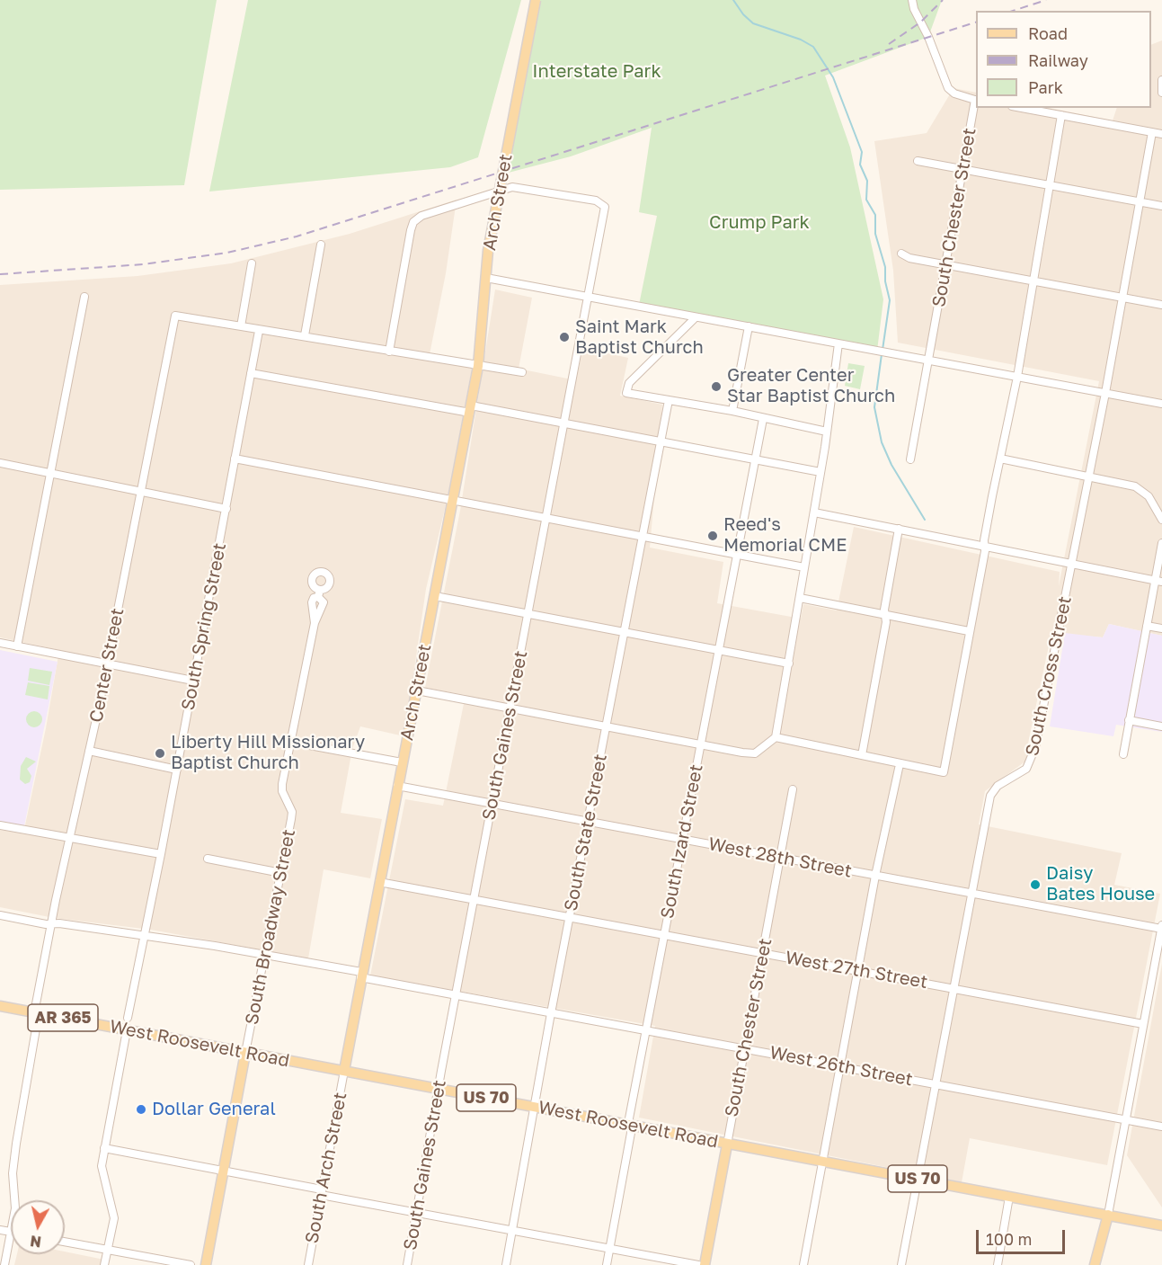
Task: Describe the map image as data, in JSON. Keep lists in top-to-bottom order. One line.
{"streets":{"main road":["Arch Street","South Chester Street","South Broadway Street","AR 365","West Roosevelt Road","US 70"],"street":["South Spring Street","Center Street","South Cross Street","South Gaines Street","South State Street","South Izard Street","West 28th Street","West 27th Street","West 26th Street","South Arch Street"]},"crossings":[["Arch Street","West 28th Street"],["Arch Street","West 27th Street"],["Arch Street","West Roosevelt Road"],["Arch Street","West 26th Street"],["Arch Street","South Arch Street"],["South Chester Street","West 28th Street"],["South Chester Street","West 27th Street"],["South Chester Street","West Roosevelt Road"],["South Chester Street","West 26th Street"],["South Spring Street","West 26th Street"],["Center Street","West Roosevelt Road"],["Center Street","West 26th Street"],["South Cross Street","West 28th Street"],["South Cross Street","West 27th Street"],["South Cross Street","West Roosevelt Road"],["South Cross Street","West 26th Street"],["South Gaines Street","West 28th Street"],["South Gaines Street","West 27th Street"],["South Gaines Street","West Roosevelt Road"],["South Gaines Street","West 26th Street"],["South State Street","West 28th Street"],["South State Street","West 27th Street"],["South State Street","West Roosevelt Road"],["South State Street","West 26th Street"],["South Izard Street","West 28th Street"],["South Izard Street","West 27th Street"],["South Izard Street","West Roosevelt Road"],["South Izard Street","West 26th Street"],["South Broadway Street","West Roosevelt Road"],["South Broadway Street","West 26th Street"],["West Roosevelt Road","South Arch Street"]],"parks":["Interstate Park","Crump Park"],"places":["Saint Mark Baptist Church","Greater Center Star Baptist Church","Reed's Memorial CME","Liberty Hill Missionary Baptist Church","Daisy Bates House","Dollar General"],"legend":["Road","Railway","Park"],"scale_bar":"100 m","north":"bottom"}
